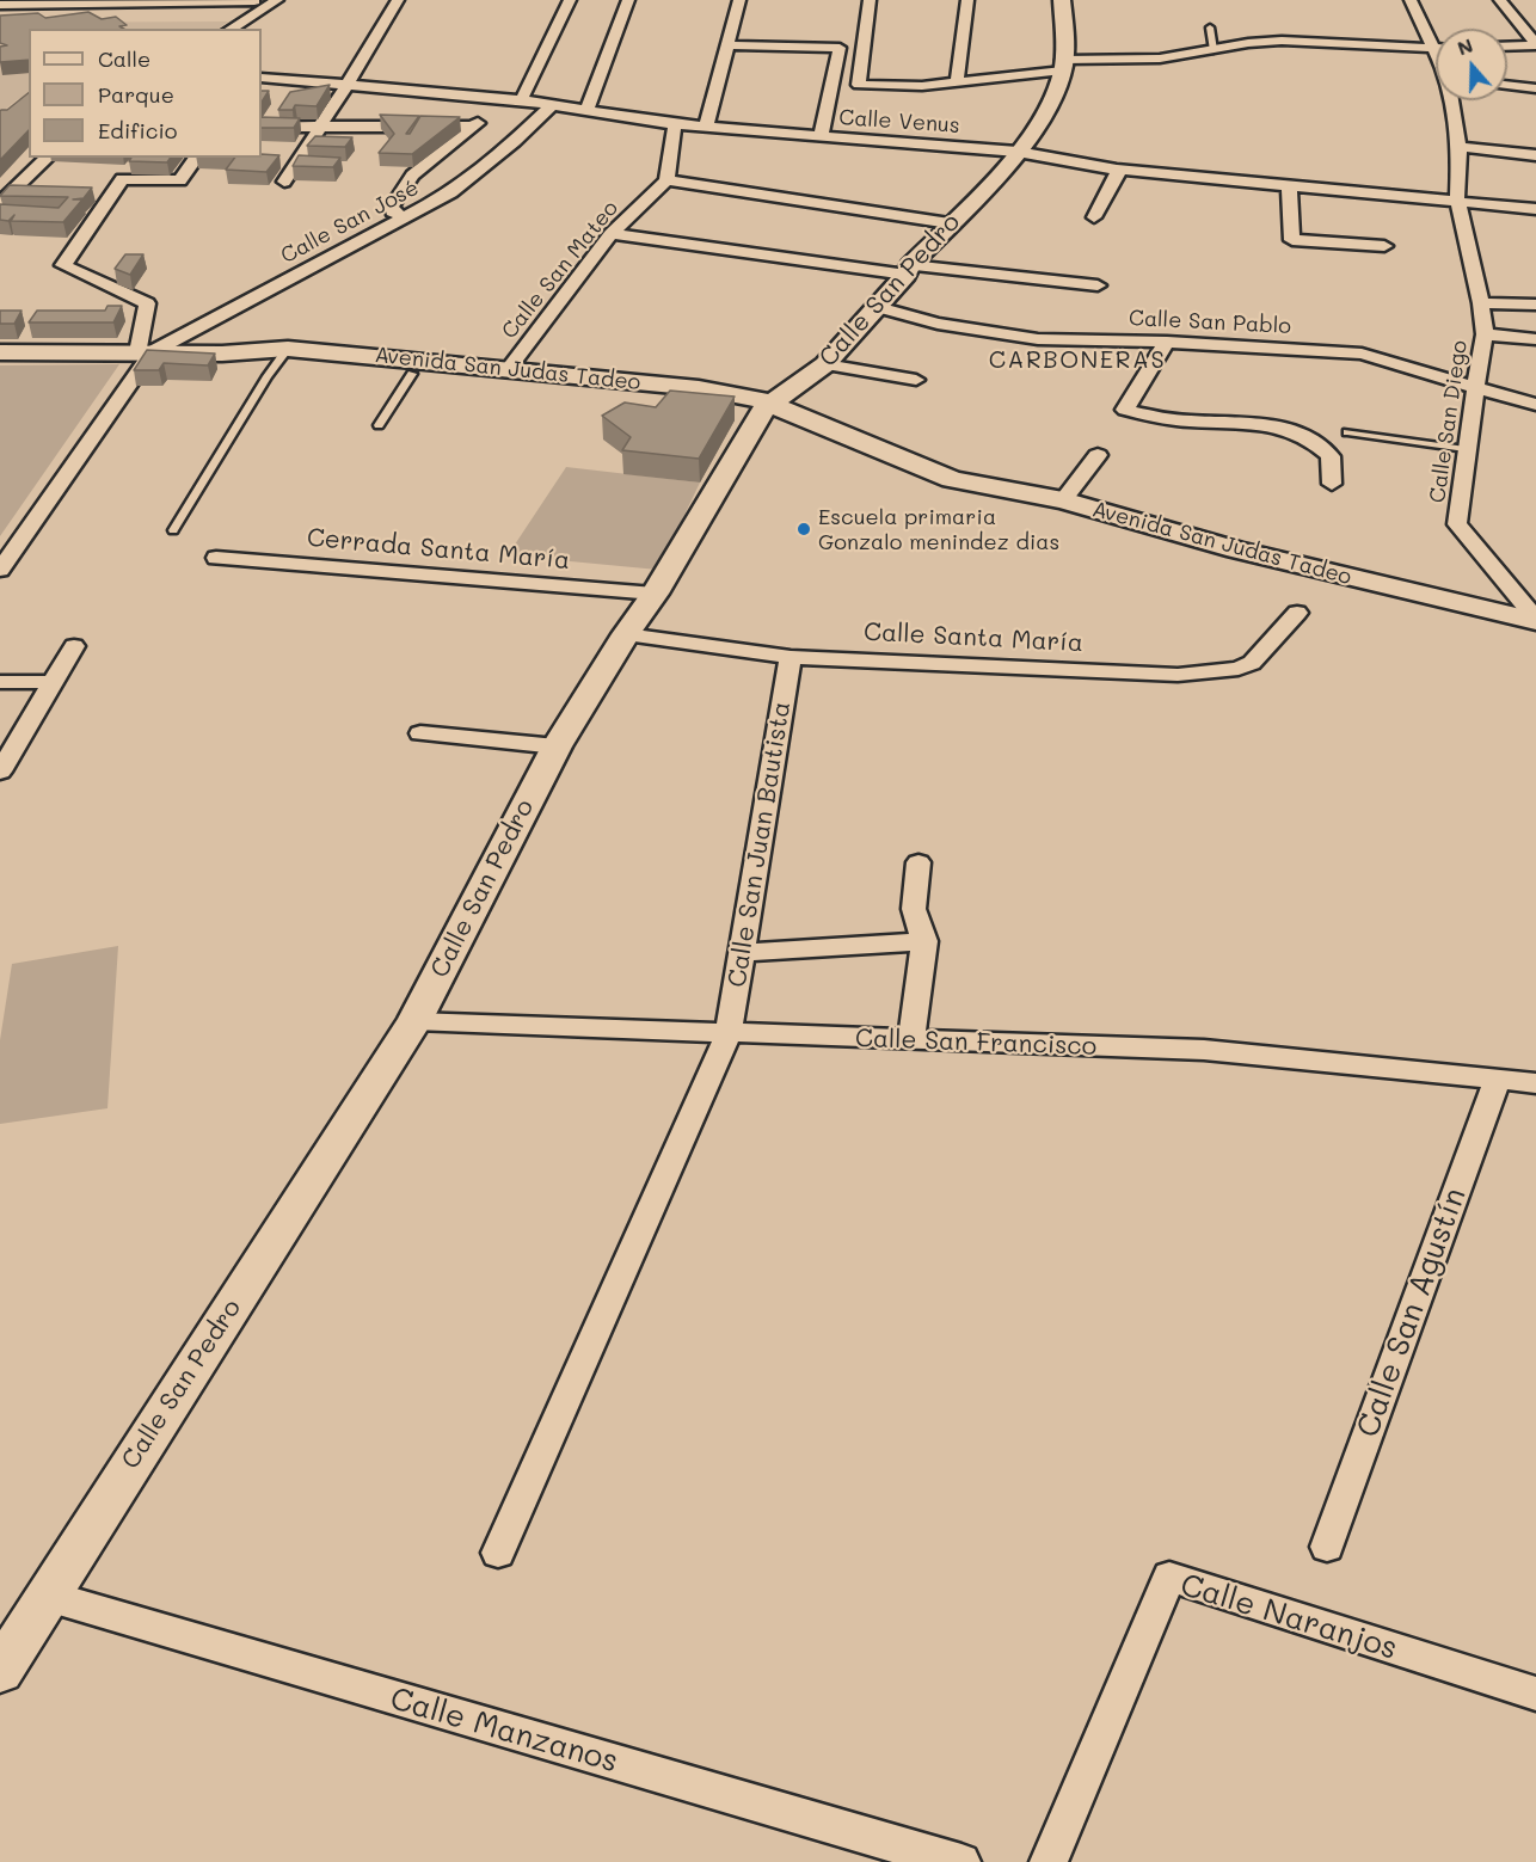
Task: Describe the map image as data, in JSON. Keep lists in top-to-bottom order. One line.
{"streets":{"street":["Calle Venus","Calle San José","Calle San Mateo","Calle San Pedro","Calle San Pablo","Avenida San Judas Tadeo","Calle San Diego","Cerrada Santa María","Calle Santa María","Calle San Juan Bautista","Calle San Francisco","Calle San Agustín","Calle Naranjos","Calle Manzanos"]},"crossings":[["Calle Venus","Calle San José"],["Calle Venus","Calle San Pedro"],["Calle Venus","Calle San Diego"],["Calle San José","Avenida San Judas Tadeo"],["Calle San Mateo","Avenida San Judas Tadeo"],["Calle San Pedro","Calle San Pablo"],["Calle San Pedro","Avenida San Judas Tadeo"],["Calle San Pedro","Cerrada Santa María"],["Calle San Pedro","Calle Santa María"],["Calle San Pedro","Calle San Francisco"],["Calle San Pedro","Calle Manzanos"],["Calle San Pablo","Calle San Diego"],["Avenida San Judas Tadeo","Calle San Diego"],["Calle Santa María","Calle San Juan Bautista"],["Calle San Juan Bautista","Calle San Francisco"],["Calle San Francisco","Calle San Agustín"]],"districts":["CARBONERAS"],"places":["Escuela primaria Gonzalo menindez dias"],"legend":["Calle","Parque","Edificio"],"north":"top"}
